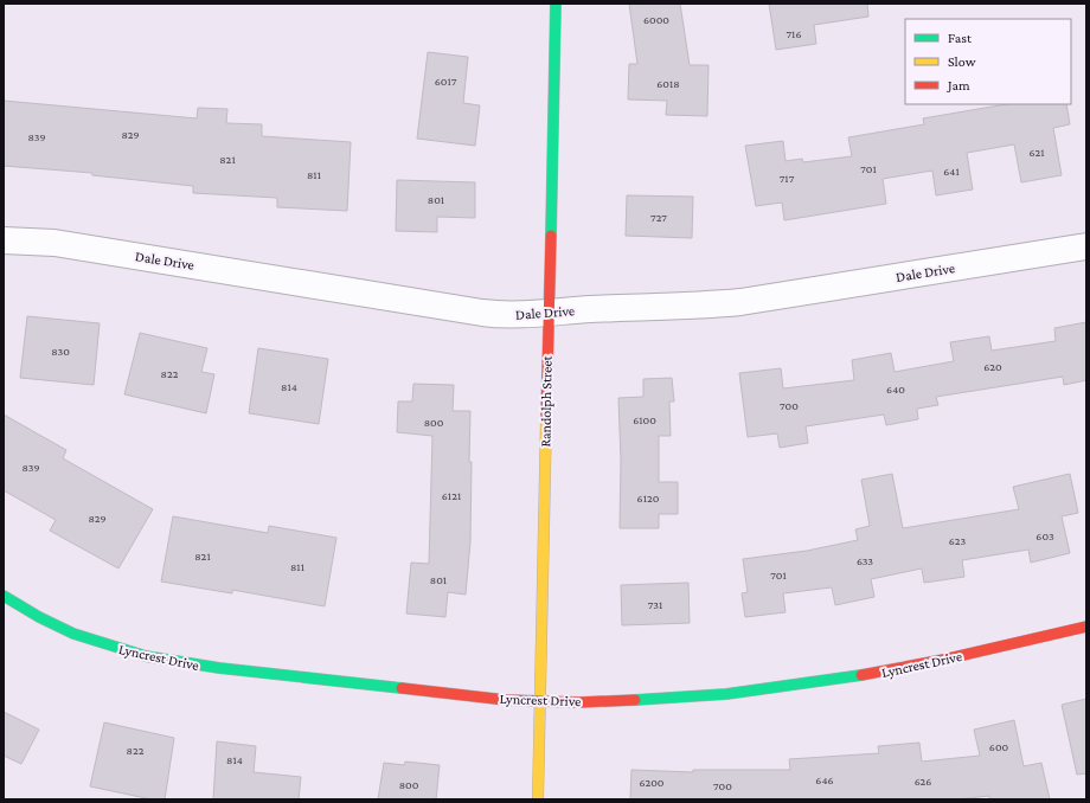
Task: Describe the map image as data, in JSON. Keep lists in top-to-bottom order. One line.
{"streets":{"street":["Dale Drive","Randolph Street","Lyncrest Drive"]},"crossings":[["Dale Drive","Randolph Street"],["Randolph Street","Lyncrest Drive"]],"house_numbers":["6000","716","6017","6018","829","839","621","821","701","641","811","717","801","727","830","620","822","814","640","700","6100","800","839","6121","6120","829","603","623","821","633","811","701","801","731","600","822","814","646","626","6200","800","700"],"legend":["Fast","Slow","Jam"]}
